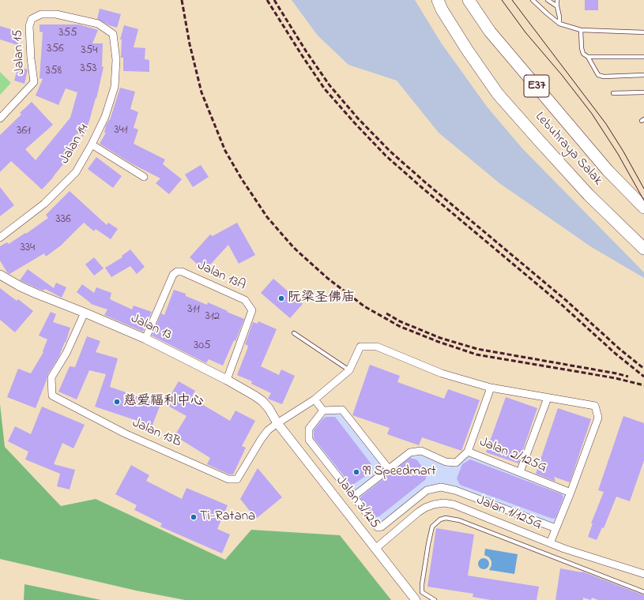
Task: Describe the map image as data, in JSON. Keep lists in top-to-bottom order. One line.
{"streets":{"highway":["E37","Lebuhraya Salak"],"street":["Jalan 15","Jalan 14","Jalan 13A","Jalan 13","Jalan 13B","Jalan 2/125G","Jalan 3/125","Jalan 1/125G"]},"crossings":[["Jalan 15","Jalan 14"],["Jalan 13A","Jalan 13"],["Jalan 13","Jalan 13B"],["Jalan 13","Jalan 3/125"],["Jalan 13B","Jalan 3/125"],["Jalan 3/125","Jalan 1/125G"]],"places":["阮梁圣佛庙","慈爱福利中心","99 Speedmart","Ti-Ratana"],"house_numbers":["355","356","354","353","358","341","361","336","334","311","312","305"]}
